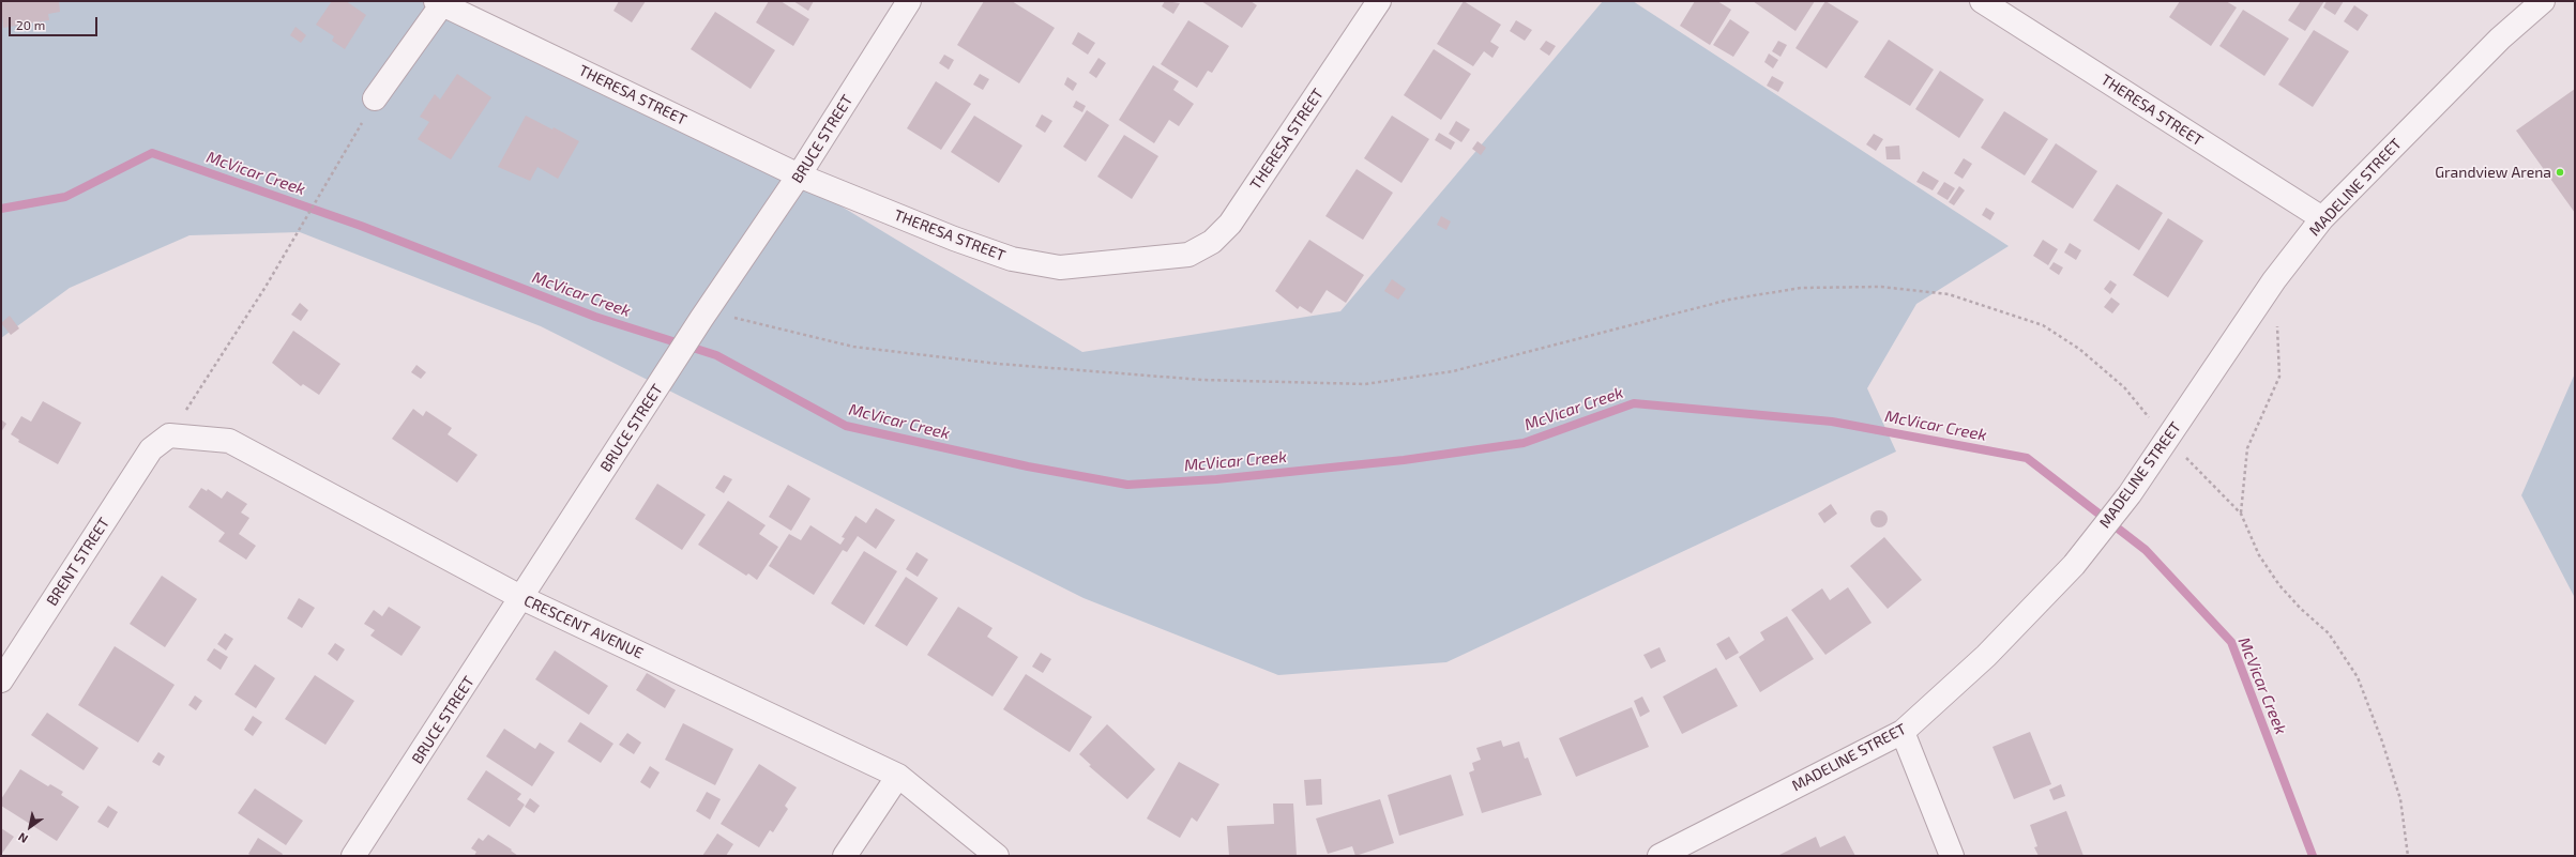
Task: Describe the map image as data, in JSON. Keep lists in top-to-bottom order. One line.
{"streets":{"street":["THERESA STREET","BRUCE STREET","MADELINE STREET","BRENT STREET","CRESCENT AVENUE"]},"crossings":[["THERESA STREET","BRUCE STREET"],["THERESA STREET","MADELINE STREET"],["BRUCE STREET","CRESCENT AVENUE"],["BRENT STREET","CRESCENT AVENUE"]],"water":["McVicar Creek"],"places":["Grandview Arena"],"scale_bar":"20 m","north":"bottom left"}
